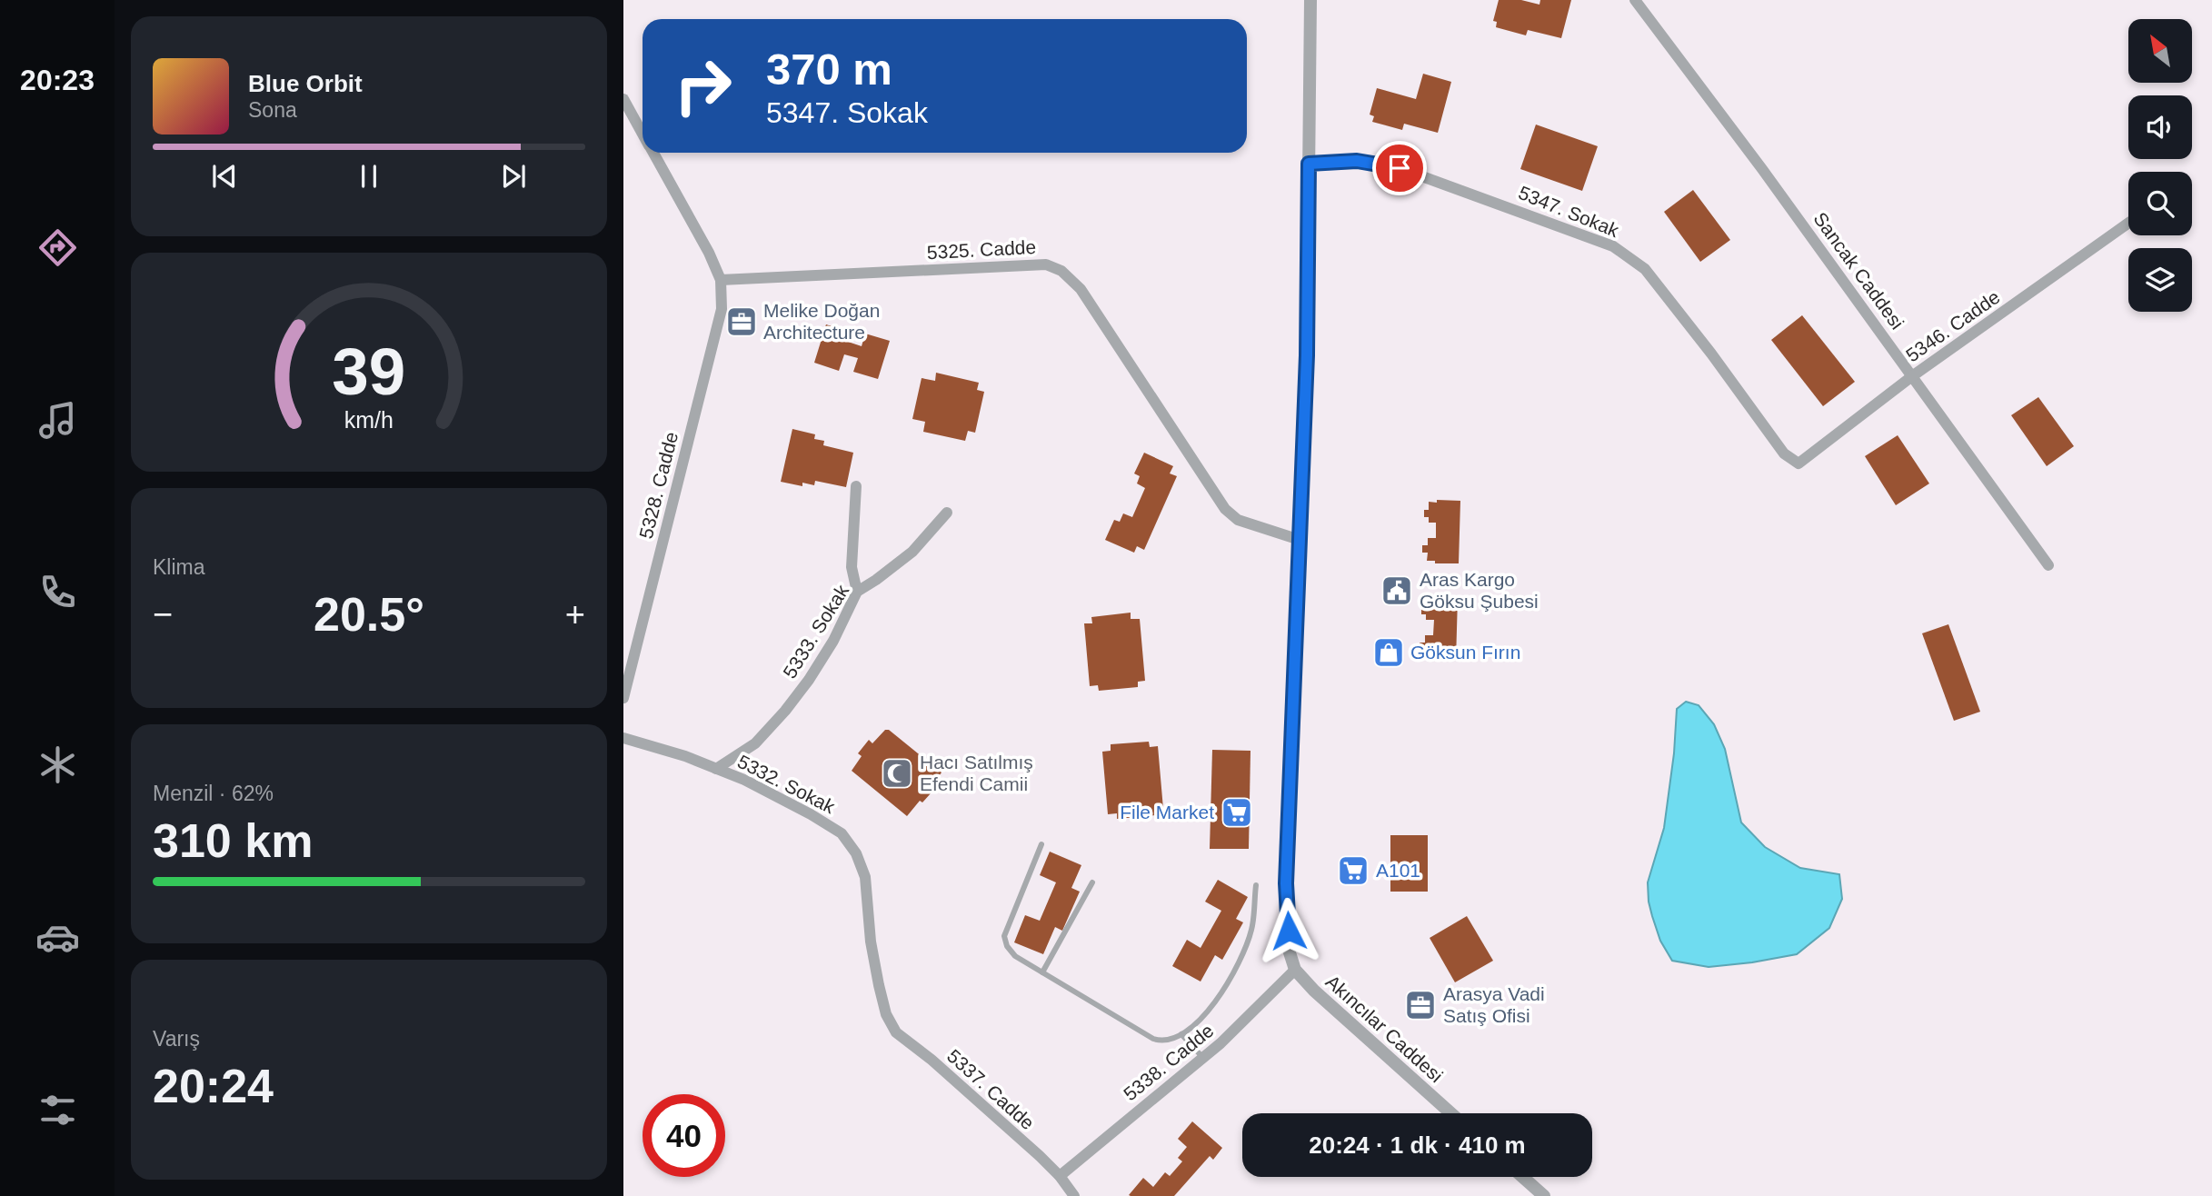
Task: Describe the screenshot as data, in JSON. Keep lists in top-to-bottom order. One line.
{"streets":{"street":["5347. Sokak","5325. Cadde","Sancak Caddesi","5346. Cadde","5328. Cadde","5333. Sokak","5332. Sokak","Akıncılar Caddesi","5338. Cadde","5337. Cadde"]},"crossings":[["5347. Sokak","5346. Cadde"],["5325. Cadde","5328. Cadde"],["Sancak Caddesi","5346. Cadde"],["5333. Sokak","5332. Sokak"],["5332. Sokak","5337. Cadde"],["Akıncılar Caddesi","5338. Cadde"],["5338. Cadde","5337. Cadde"]],"places":{"office":["Melike Doğan Architecture","Arasya Vadi Satış Ofisi"],"public building":["Aras Kargo Göksu Şubesi"],"shop":["Göksun Fırın"],"mosque":["Hacı Satılmış Efendi Camii"],"supermarket":["File Market","A101"]},"north":"top left","page":{"tabs":"20:23","turn":["370 m","5347. Sokak"],"song":["Blue Orbit","Sona"],"tile":["Klima",["Menzil · 62%","310 km"],["Varış","20:24"]],"heat":["−","20.5°","+"],"limit":"40","trip":"20:24 · 1 dk · 410 m","gauge":["39","km/h"]}}
